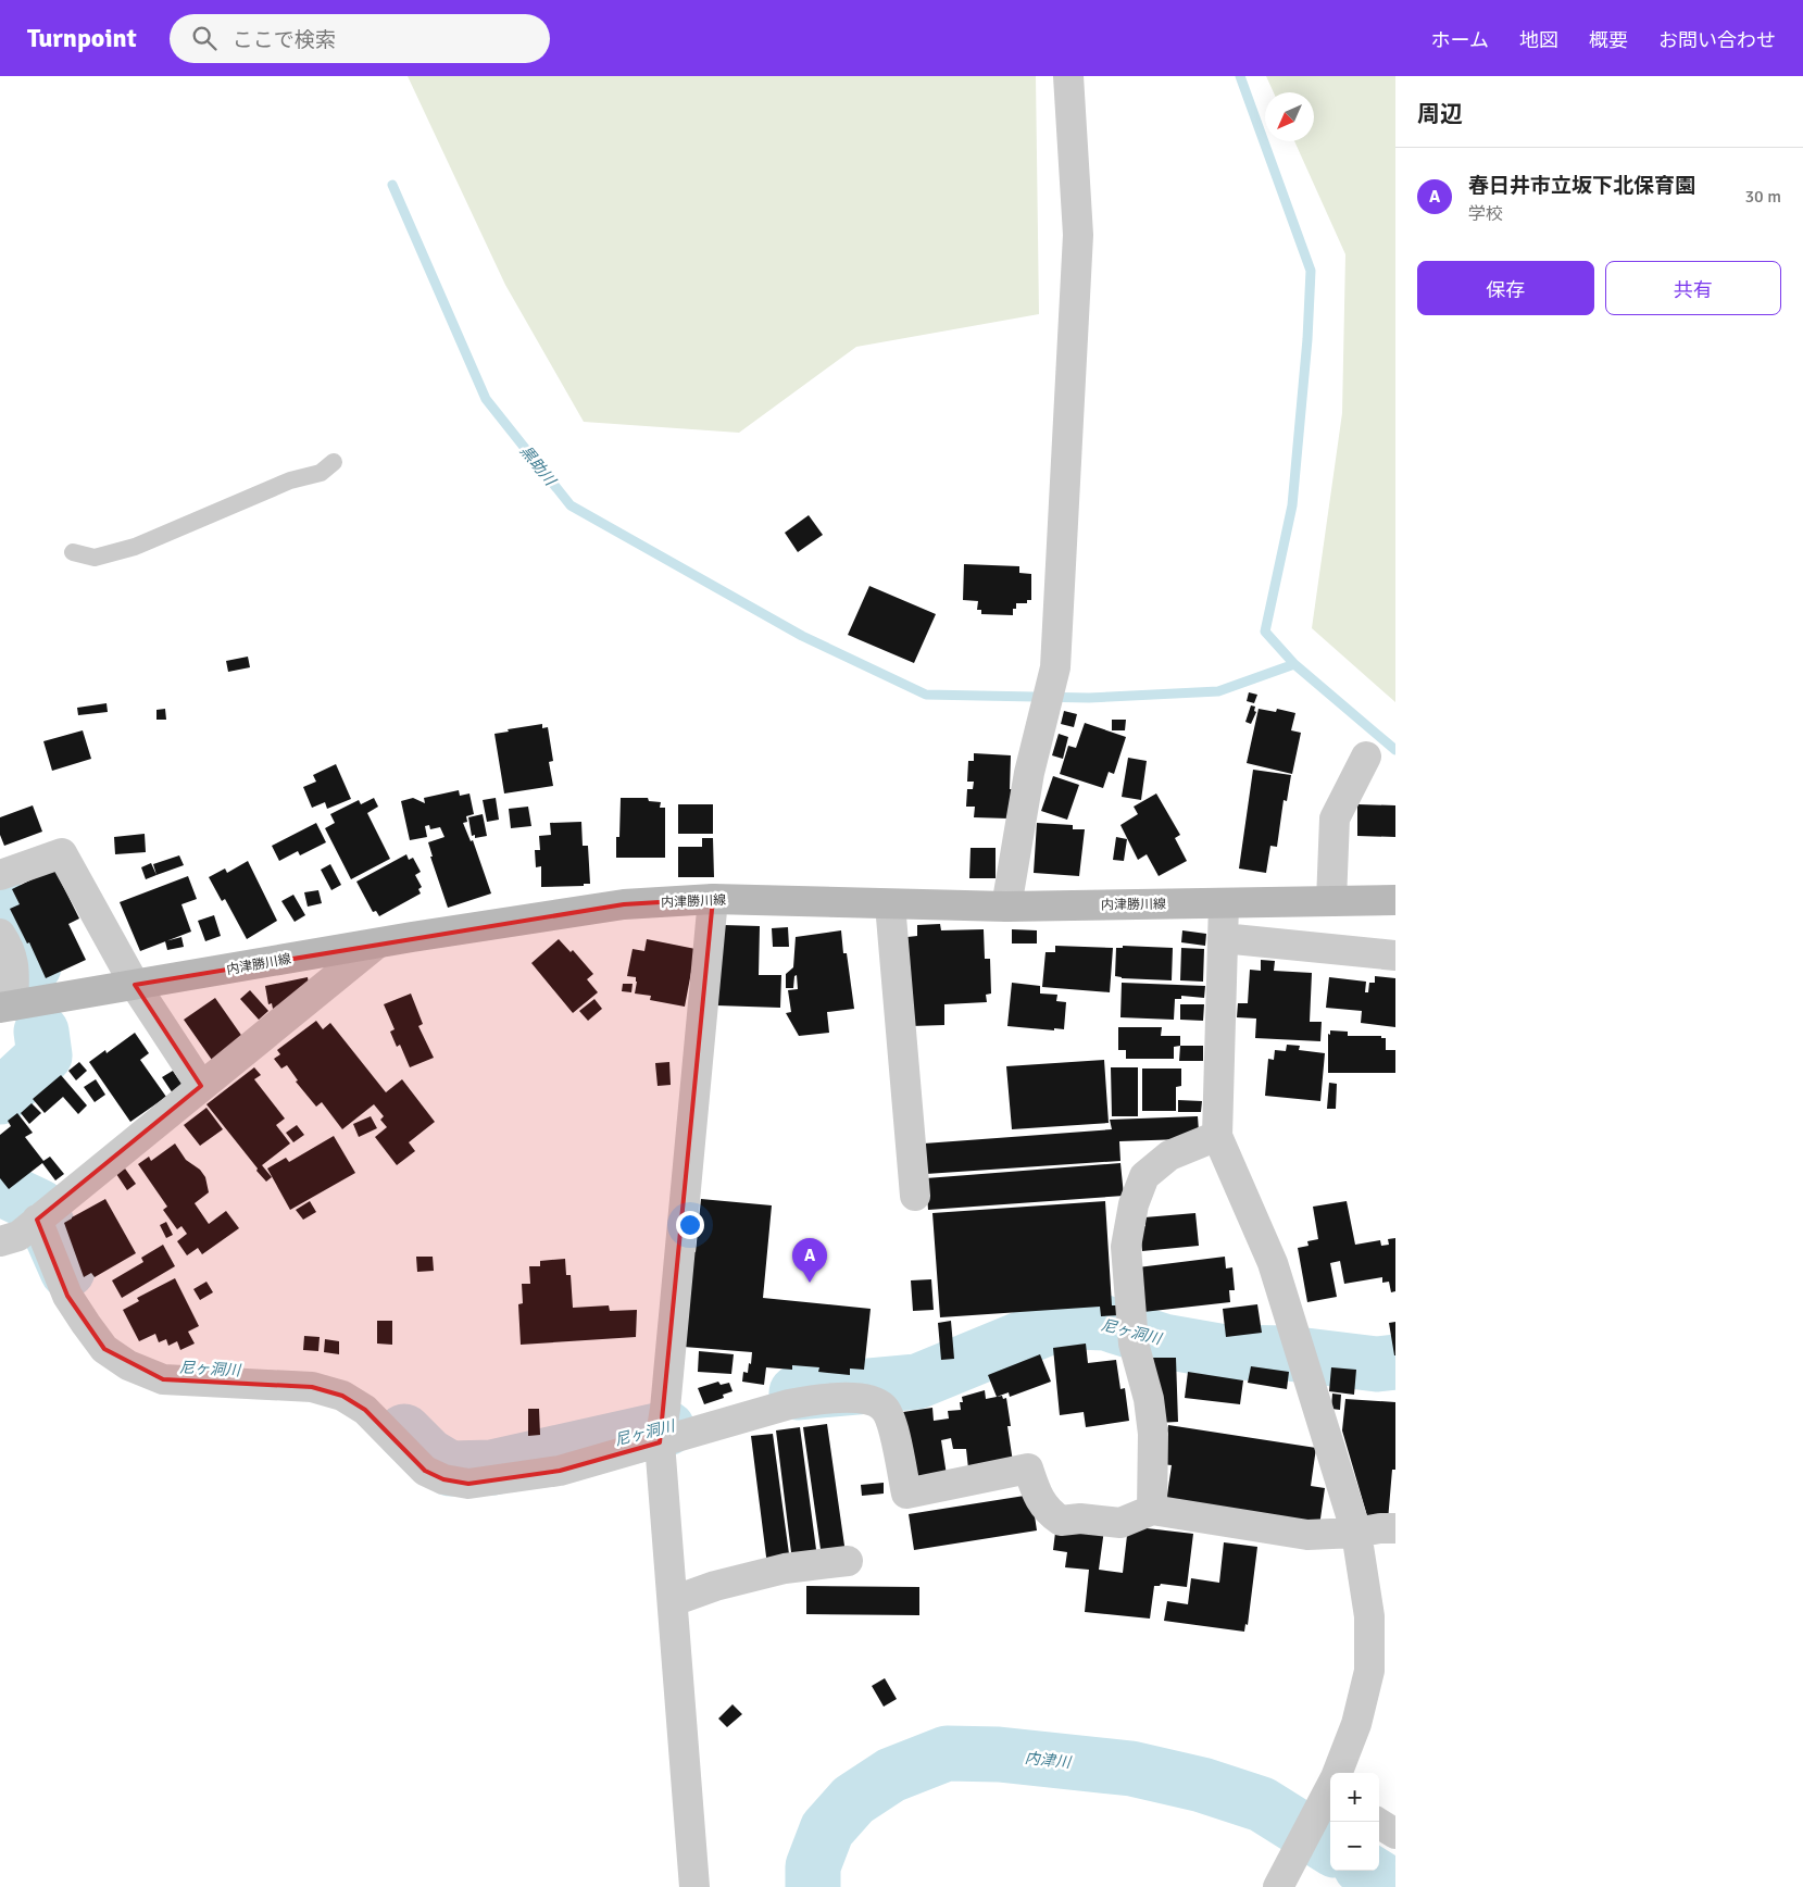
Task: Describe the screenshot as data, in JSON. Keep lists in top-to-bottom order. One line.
{"streets":{"main road":["内津勝川線"]},"water":["黒助川","尼ヶ洞川","内津川"],"north":"bottom left","page":{"header":"Turnpoint","search":"ここで検索","nav":["ホーム","地図","概要","お問い合わせ"],"heading":"周辺","list":[{"mark":"A","name":"春日井市立坂下北保育園","note":"学校","value":"30 m"}],"buttons":["保存","共有"],"pins":"A","map_buttons":["+","−"]}}
